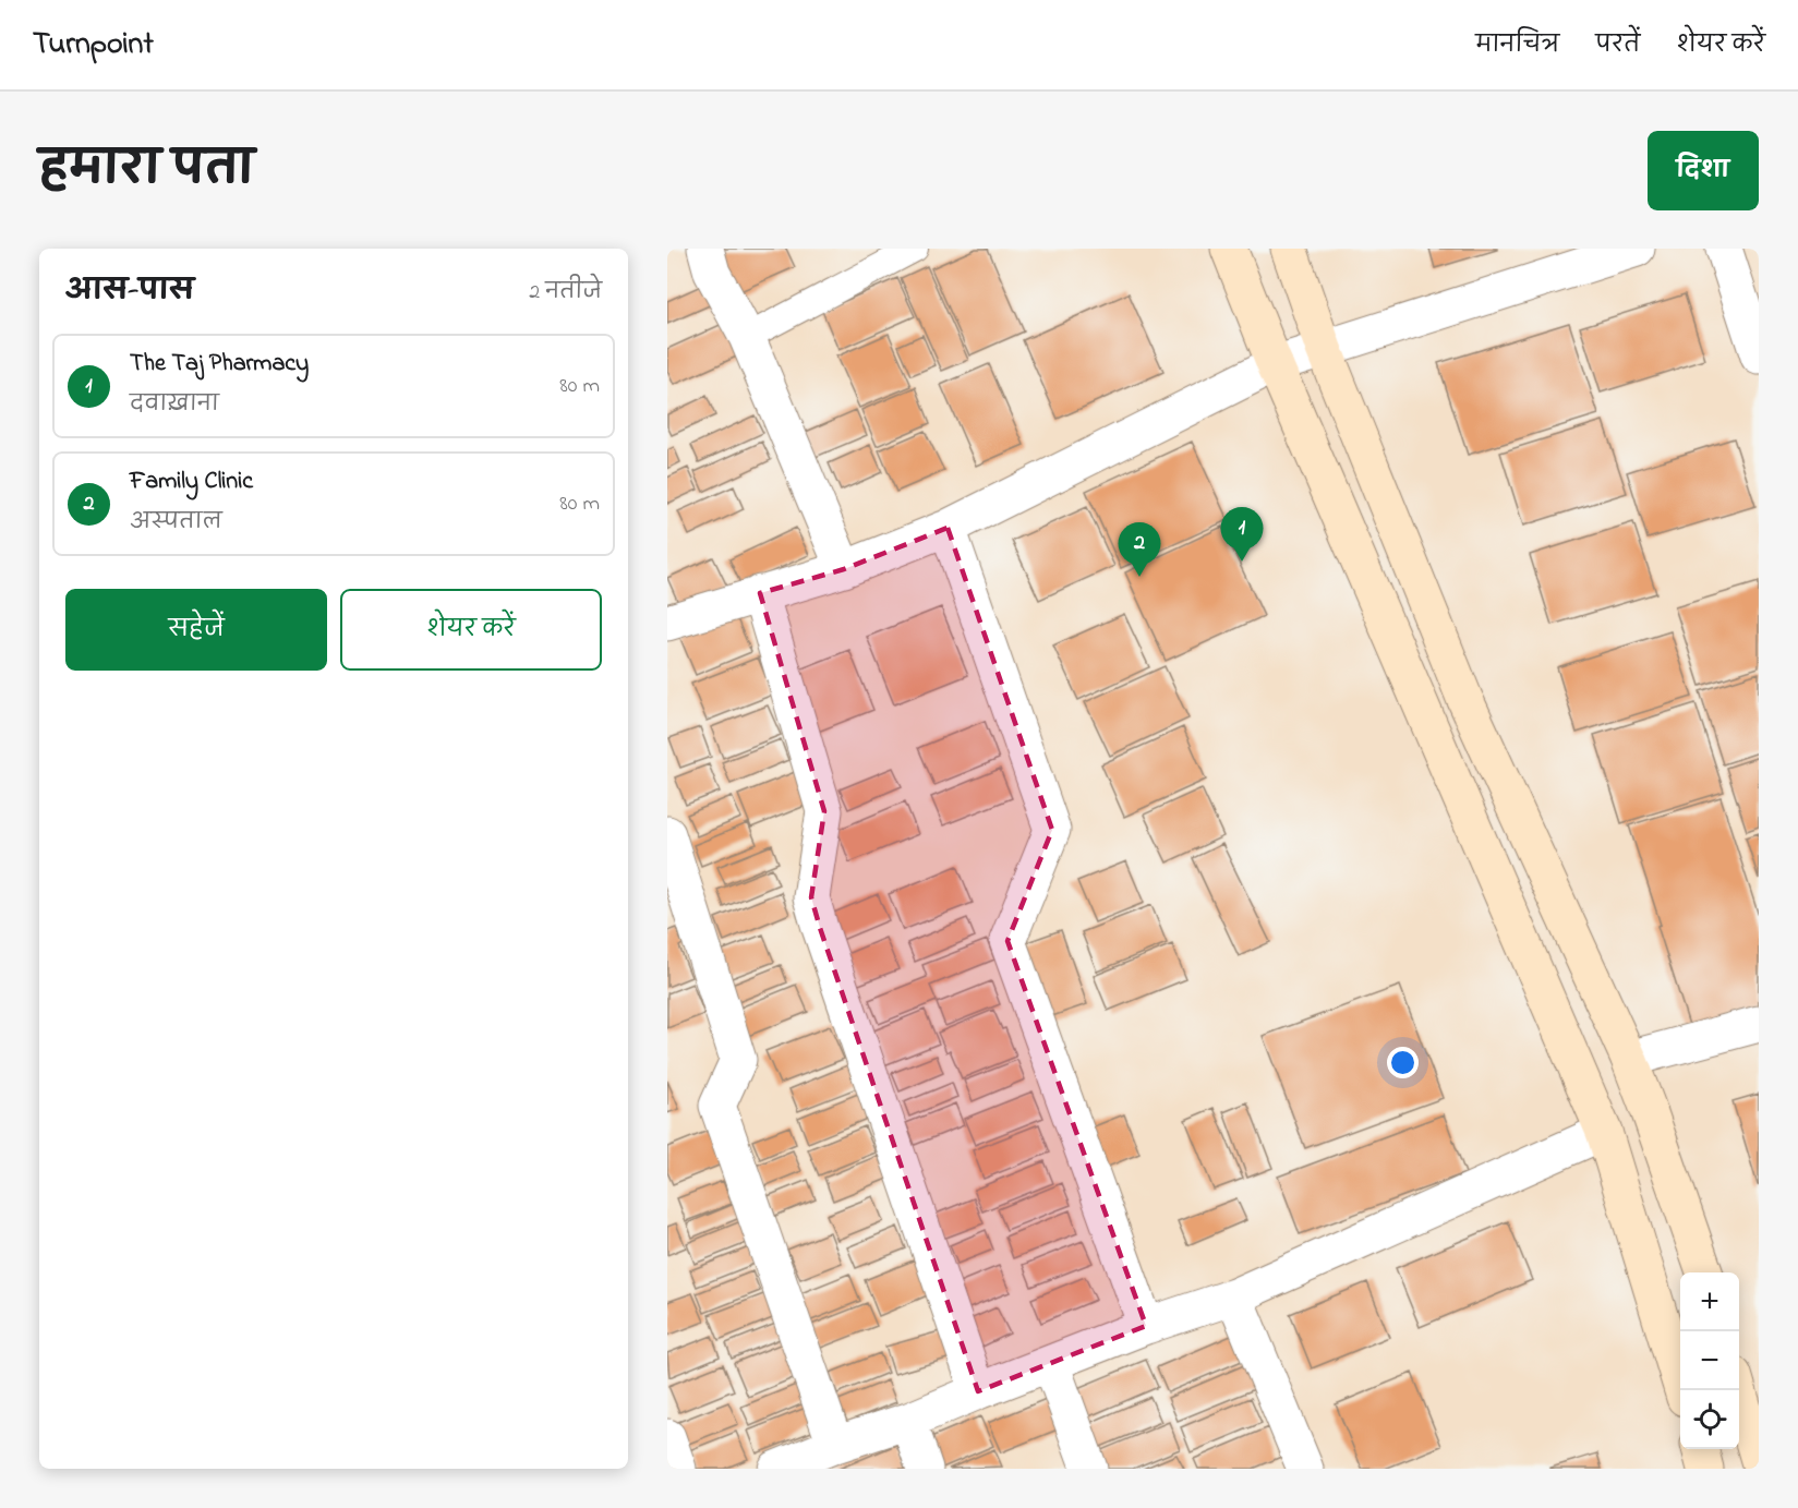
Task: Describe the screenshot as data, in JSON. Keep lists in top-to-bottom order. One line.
{"page":{"header":"Turnpoint","nav":["मानचित्र","परतें","शेयर करें"],"title":"हमारा पता","buttons":["दिशा",["सहेजें","शेयर करें"]],"heading":["आस-पास","2 नतीजे"],"list":[{"mark":"1","name":"The Taj Pharmacy","note":"दवाख़ाना","value":"80 m"},{"mark":"2","name":"Family Clinic","note":"अस्पताल","value":"80 m"}],"pins":["1","2"],"map_buttons":["+","−"]}}
